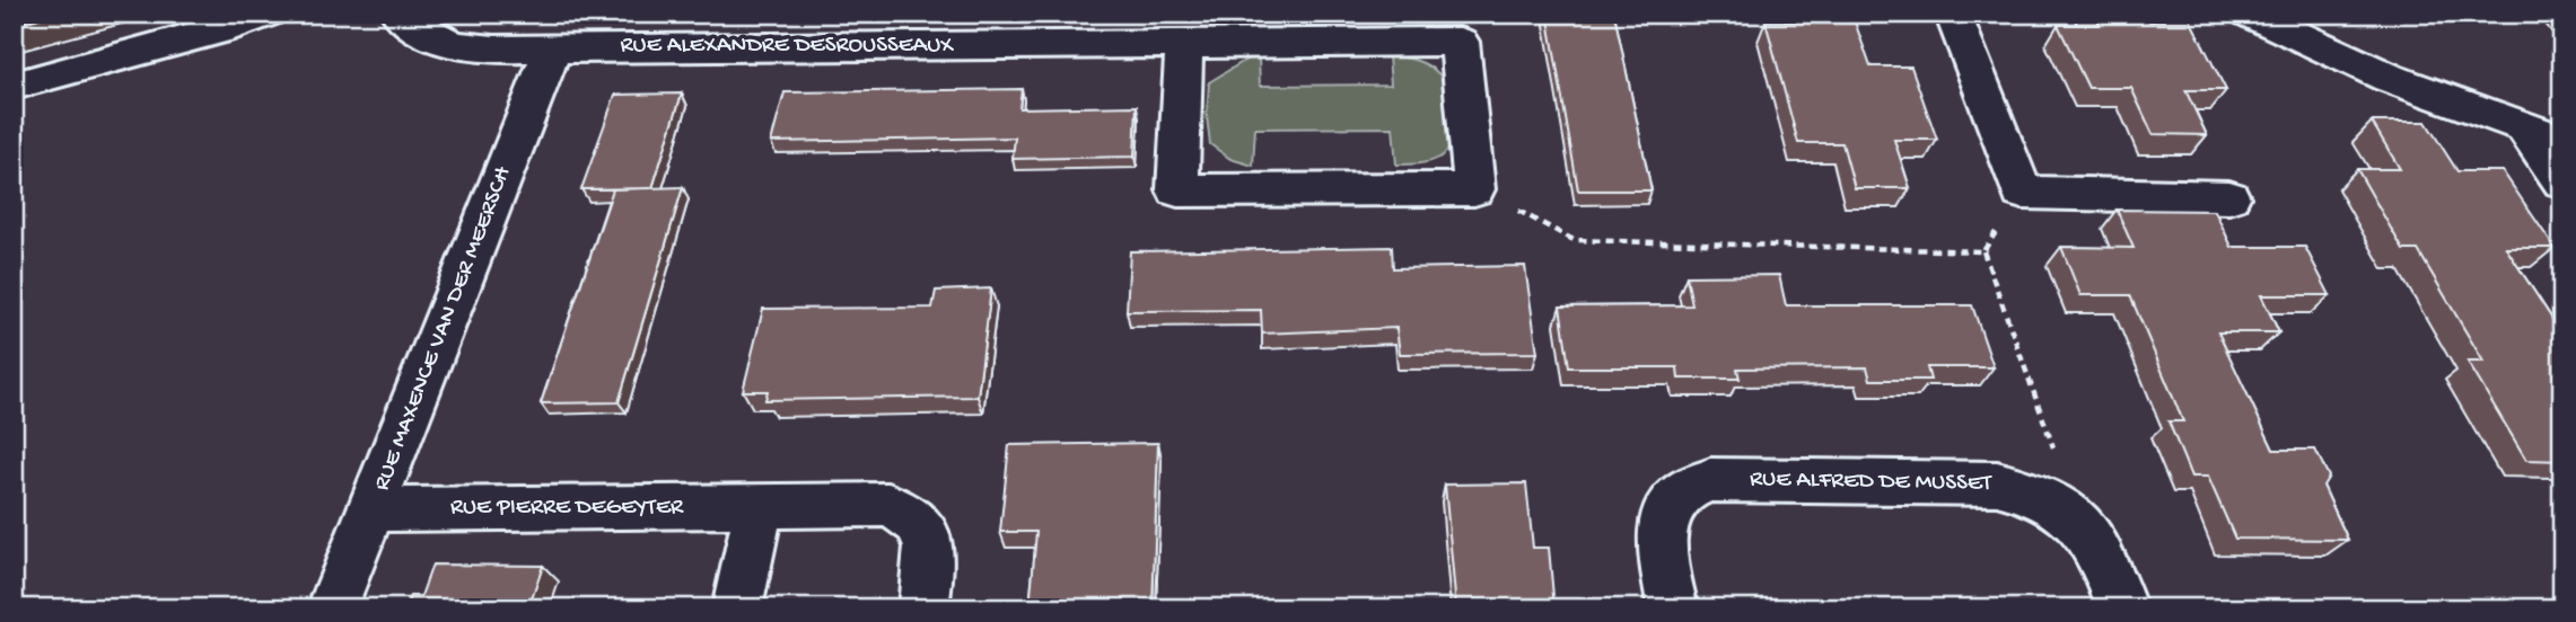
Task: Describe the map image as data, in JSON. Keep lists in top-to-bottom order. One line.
{"streets":{"street":["RUE ALEXANDRE DESROUSSEAUX","RUE MAXENCE VAN DER MEERSCH","RUE ALFRED DE MUSSET","RUE PIERRE DEGEYTER"]},"crossings":[["RUE ALEXANDRE DESROUSSEAUX","RUE MAXENCE VAN DER MEERSCH"],["RUE MAXENCE VAN DER MEERSCH","RUE PIERRE DEGEYTER"]]}
